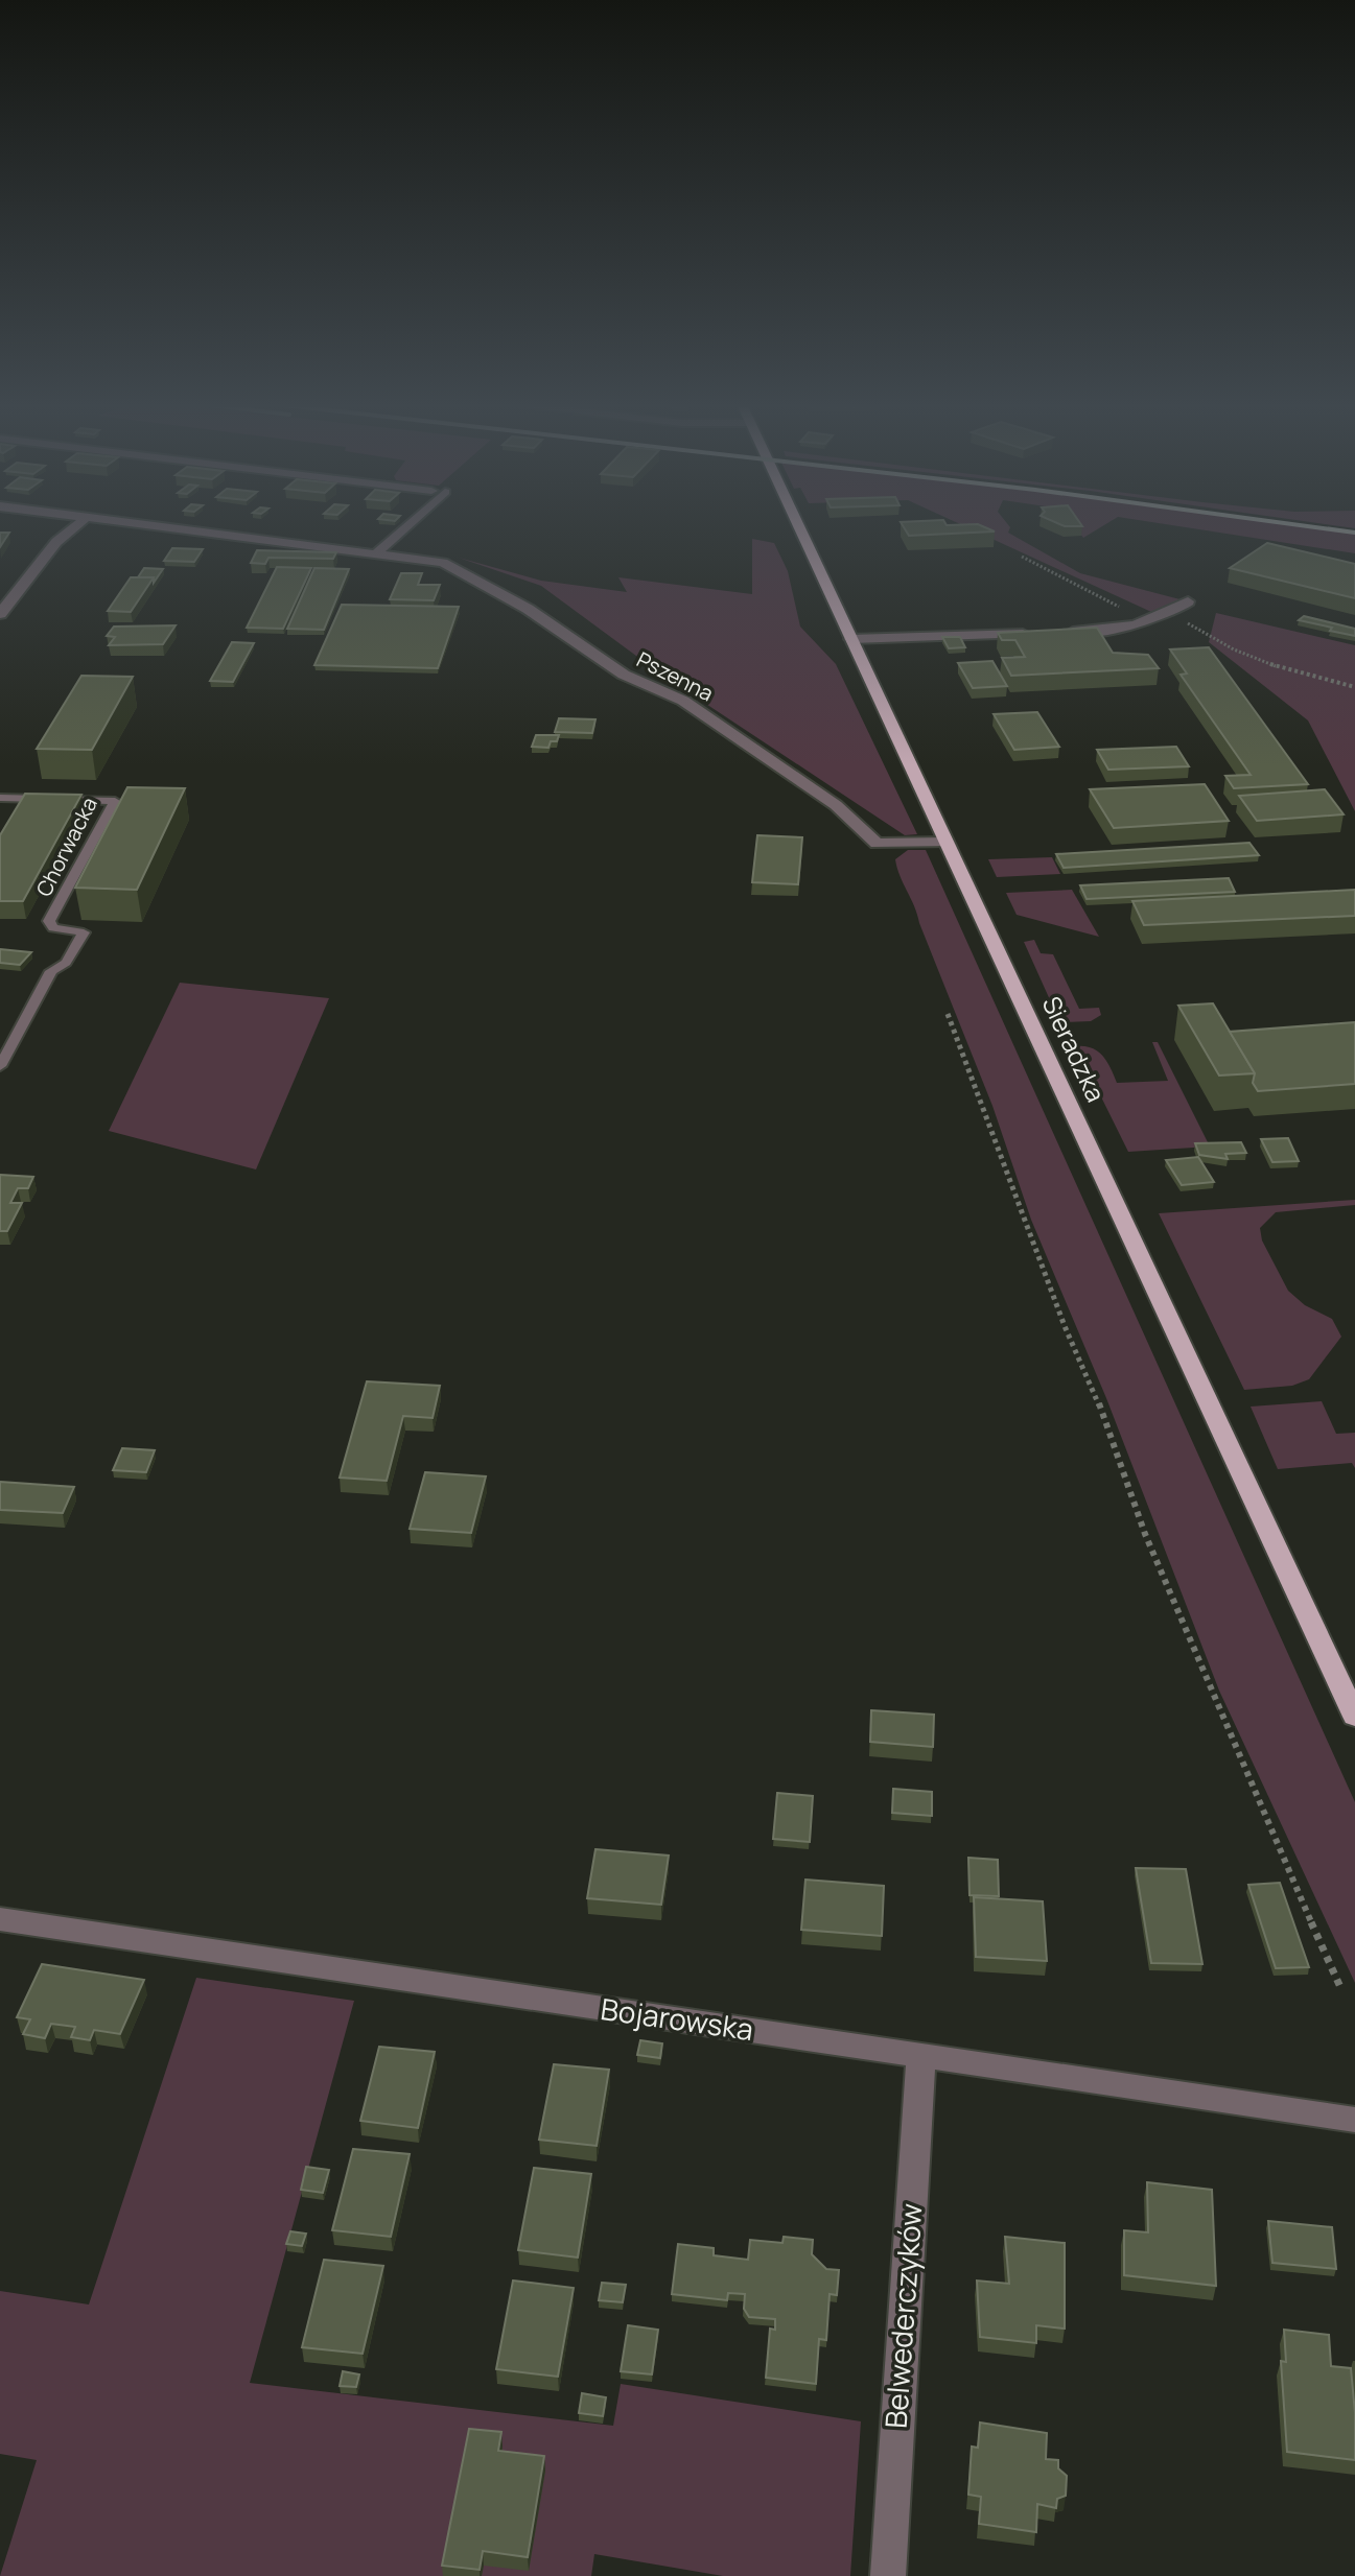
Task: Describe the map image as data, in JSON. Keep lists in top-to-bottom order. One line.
{"streets":{"main road":["Sieradzka"],"street":["Pszenna","Bojarowska","Belwederczyków"],"lane":["Chorwacka"]},"crossings":[["Pszenna","Sieradzka"],["Bojarowska","Belwederczyków"]]}
